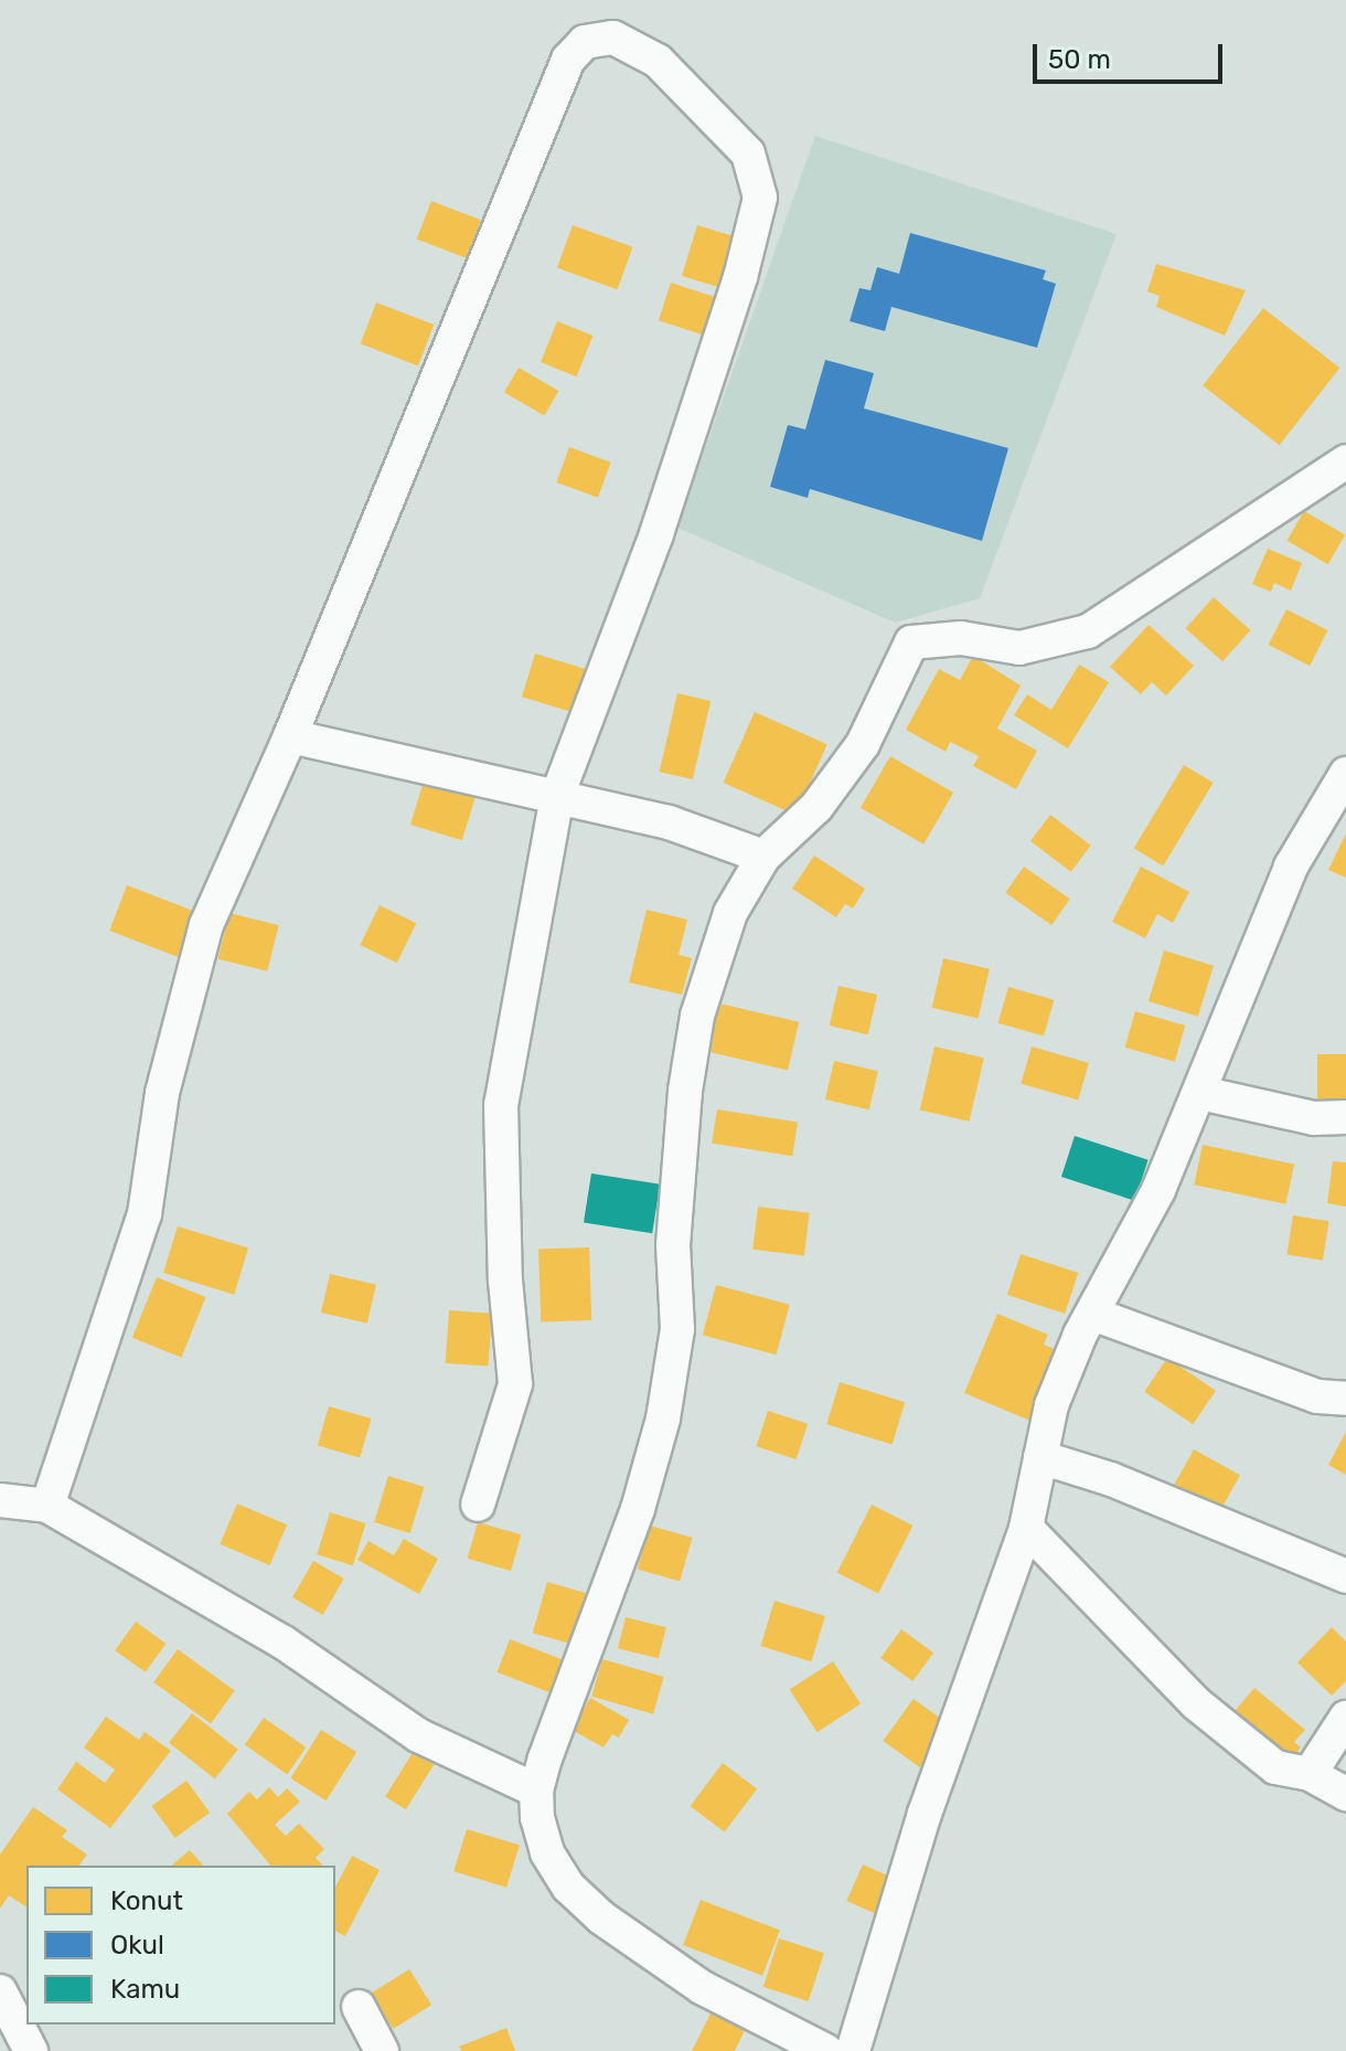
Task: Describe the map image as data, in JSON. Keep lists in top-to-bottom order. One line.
{"legend":["Konut","Okul","Kamu"],"scale_bar":"50 m"}
